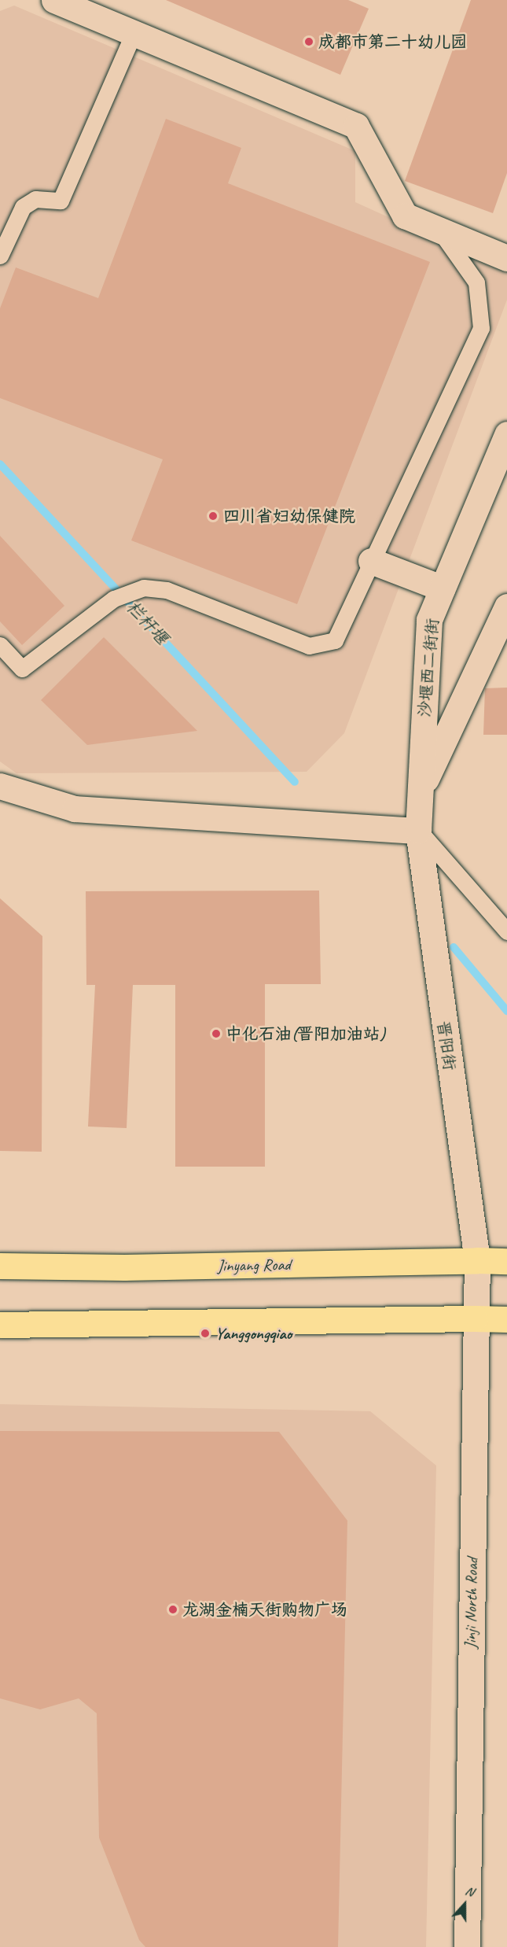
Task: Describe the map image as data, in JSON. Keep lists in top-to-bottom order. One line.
{"streets":{"main road":["Jinyang Road"],"street":["沙堰西二街街","晋阳街","Jinji North Road"]},"crossings":[["沙堰西二街街","晋阳街"],["晋阳街","Jinyang Road"],["晋阳街","Jinji North Road"],["Jinyang Road","Jinji North Road"]],"water":["栏杆堰"],"places":["成都市第二十幼儿园","四川省妇幼保健院","中化石油(晋阳加油站)","Yanggongqiao","龙湖金楠天街购物广场"],"north":"top"}
